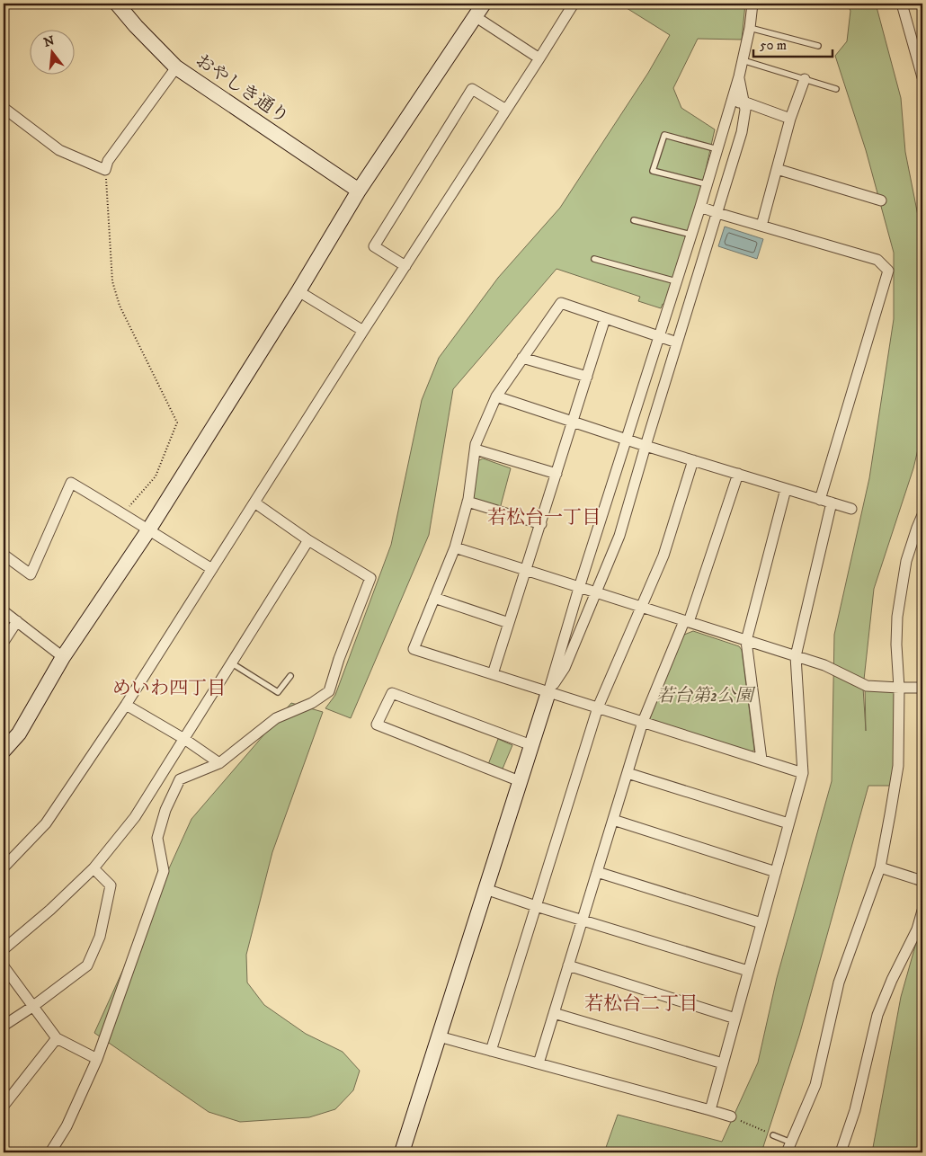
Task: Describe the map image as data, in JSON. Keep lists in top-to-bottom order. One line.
{"streets":{"street":["おやしき通り"]},"districts":["若松台一丁目","めいわ四丁目","若松台二丁目"],"parks":["若台第2公園"],"scale_bar":"50 m","north":"top"}
